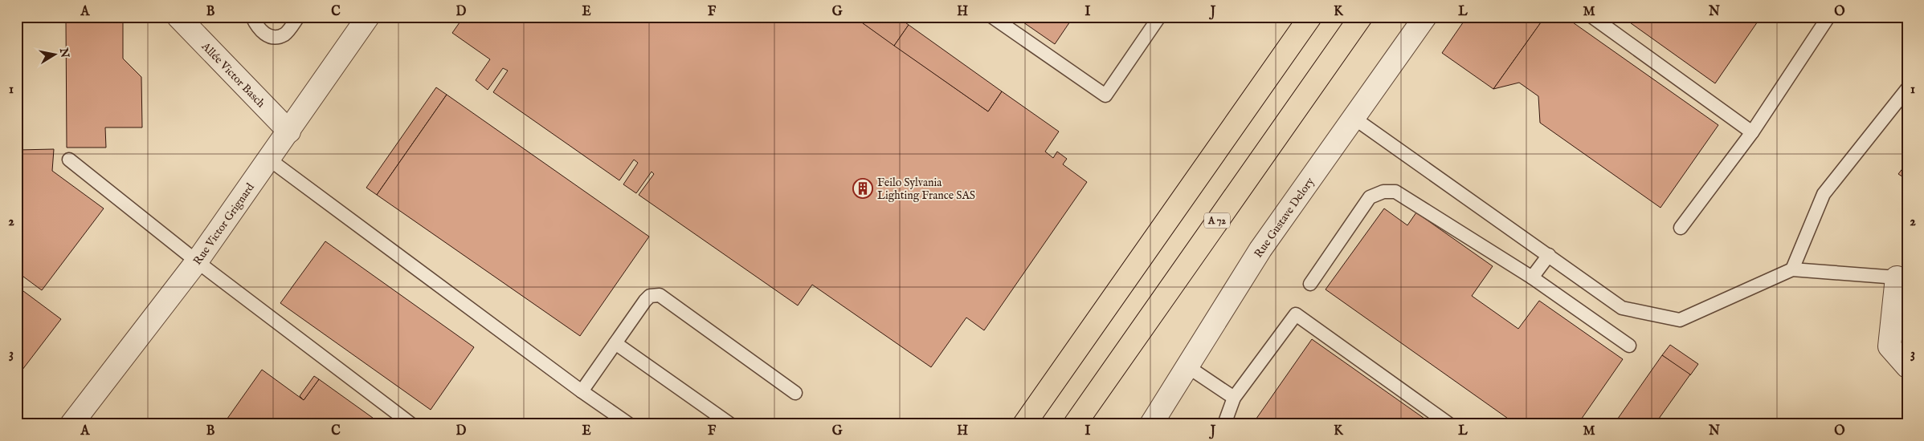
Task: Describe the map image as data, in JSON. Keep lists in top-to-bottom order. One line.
{"streets":{"highway":["A 72"],"street":["Allée Victor Basch","Rue Gustave Delory","Rue Victor Grignard"]},"crossings":[["Allée Victor Basch","Rue Victor Grignard"]],"places":{"building":["Feilo Sylvania Lighting France SAS"]},"north":"right","grid":{"columns":["A","B","C","D","E","F","G","H","I","J","K","L","M","N","O"],"rows":["1","2","3"]}}
